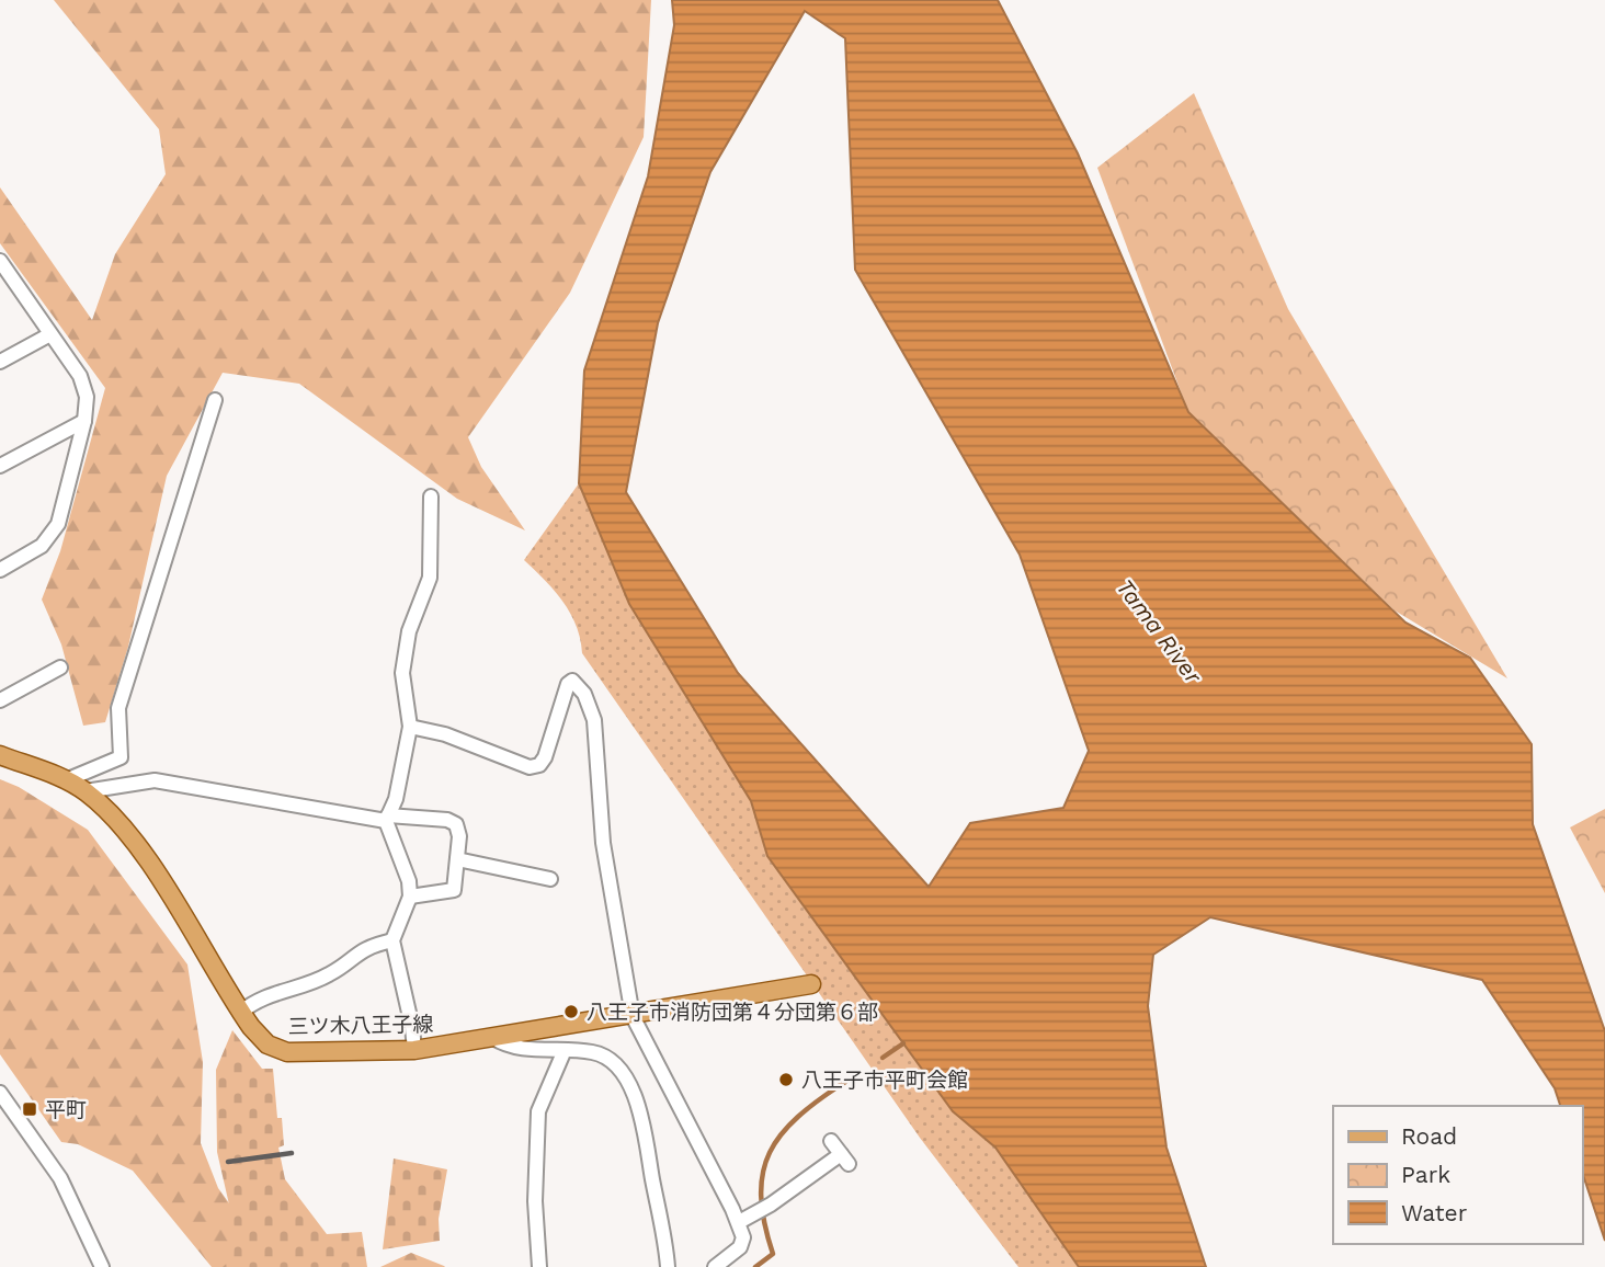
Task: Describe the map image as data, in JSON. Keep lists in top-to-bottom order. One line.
{"streets":{"main road":["三ツ木八王子線"]},"water":["Tama River"],"places":{"other":["八王子市消防団第４分団第６部","八王子市平町会館"],"transit":["平町"]},"legend":["Road","Park","Water"]}
